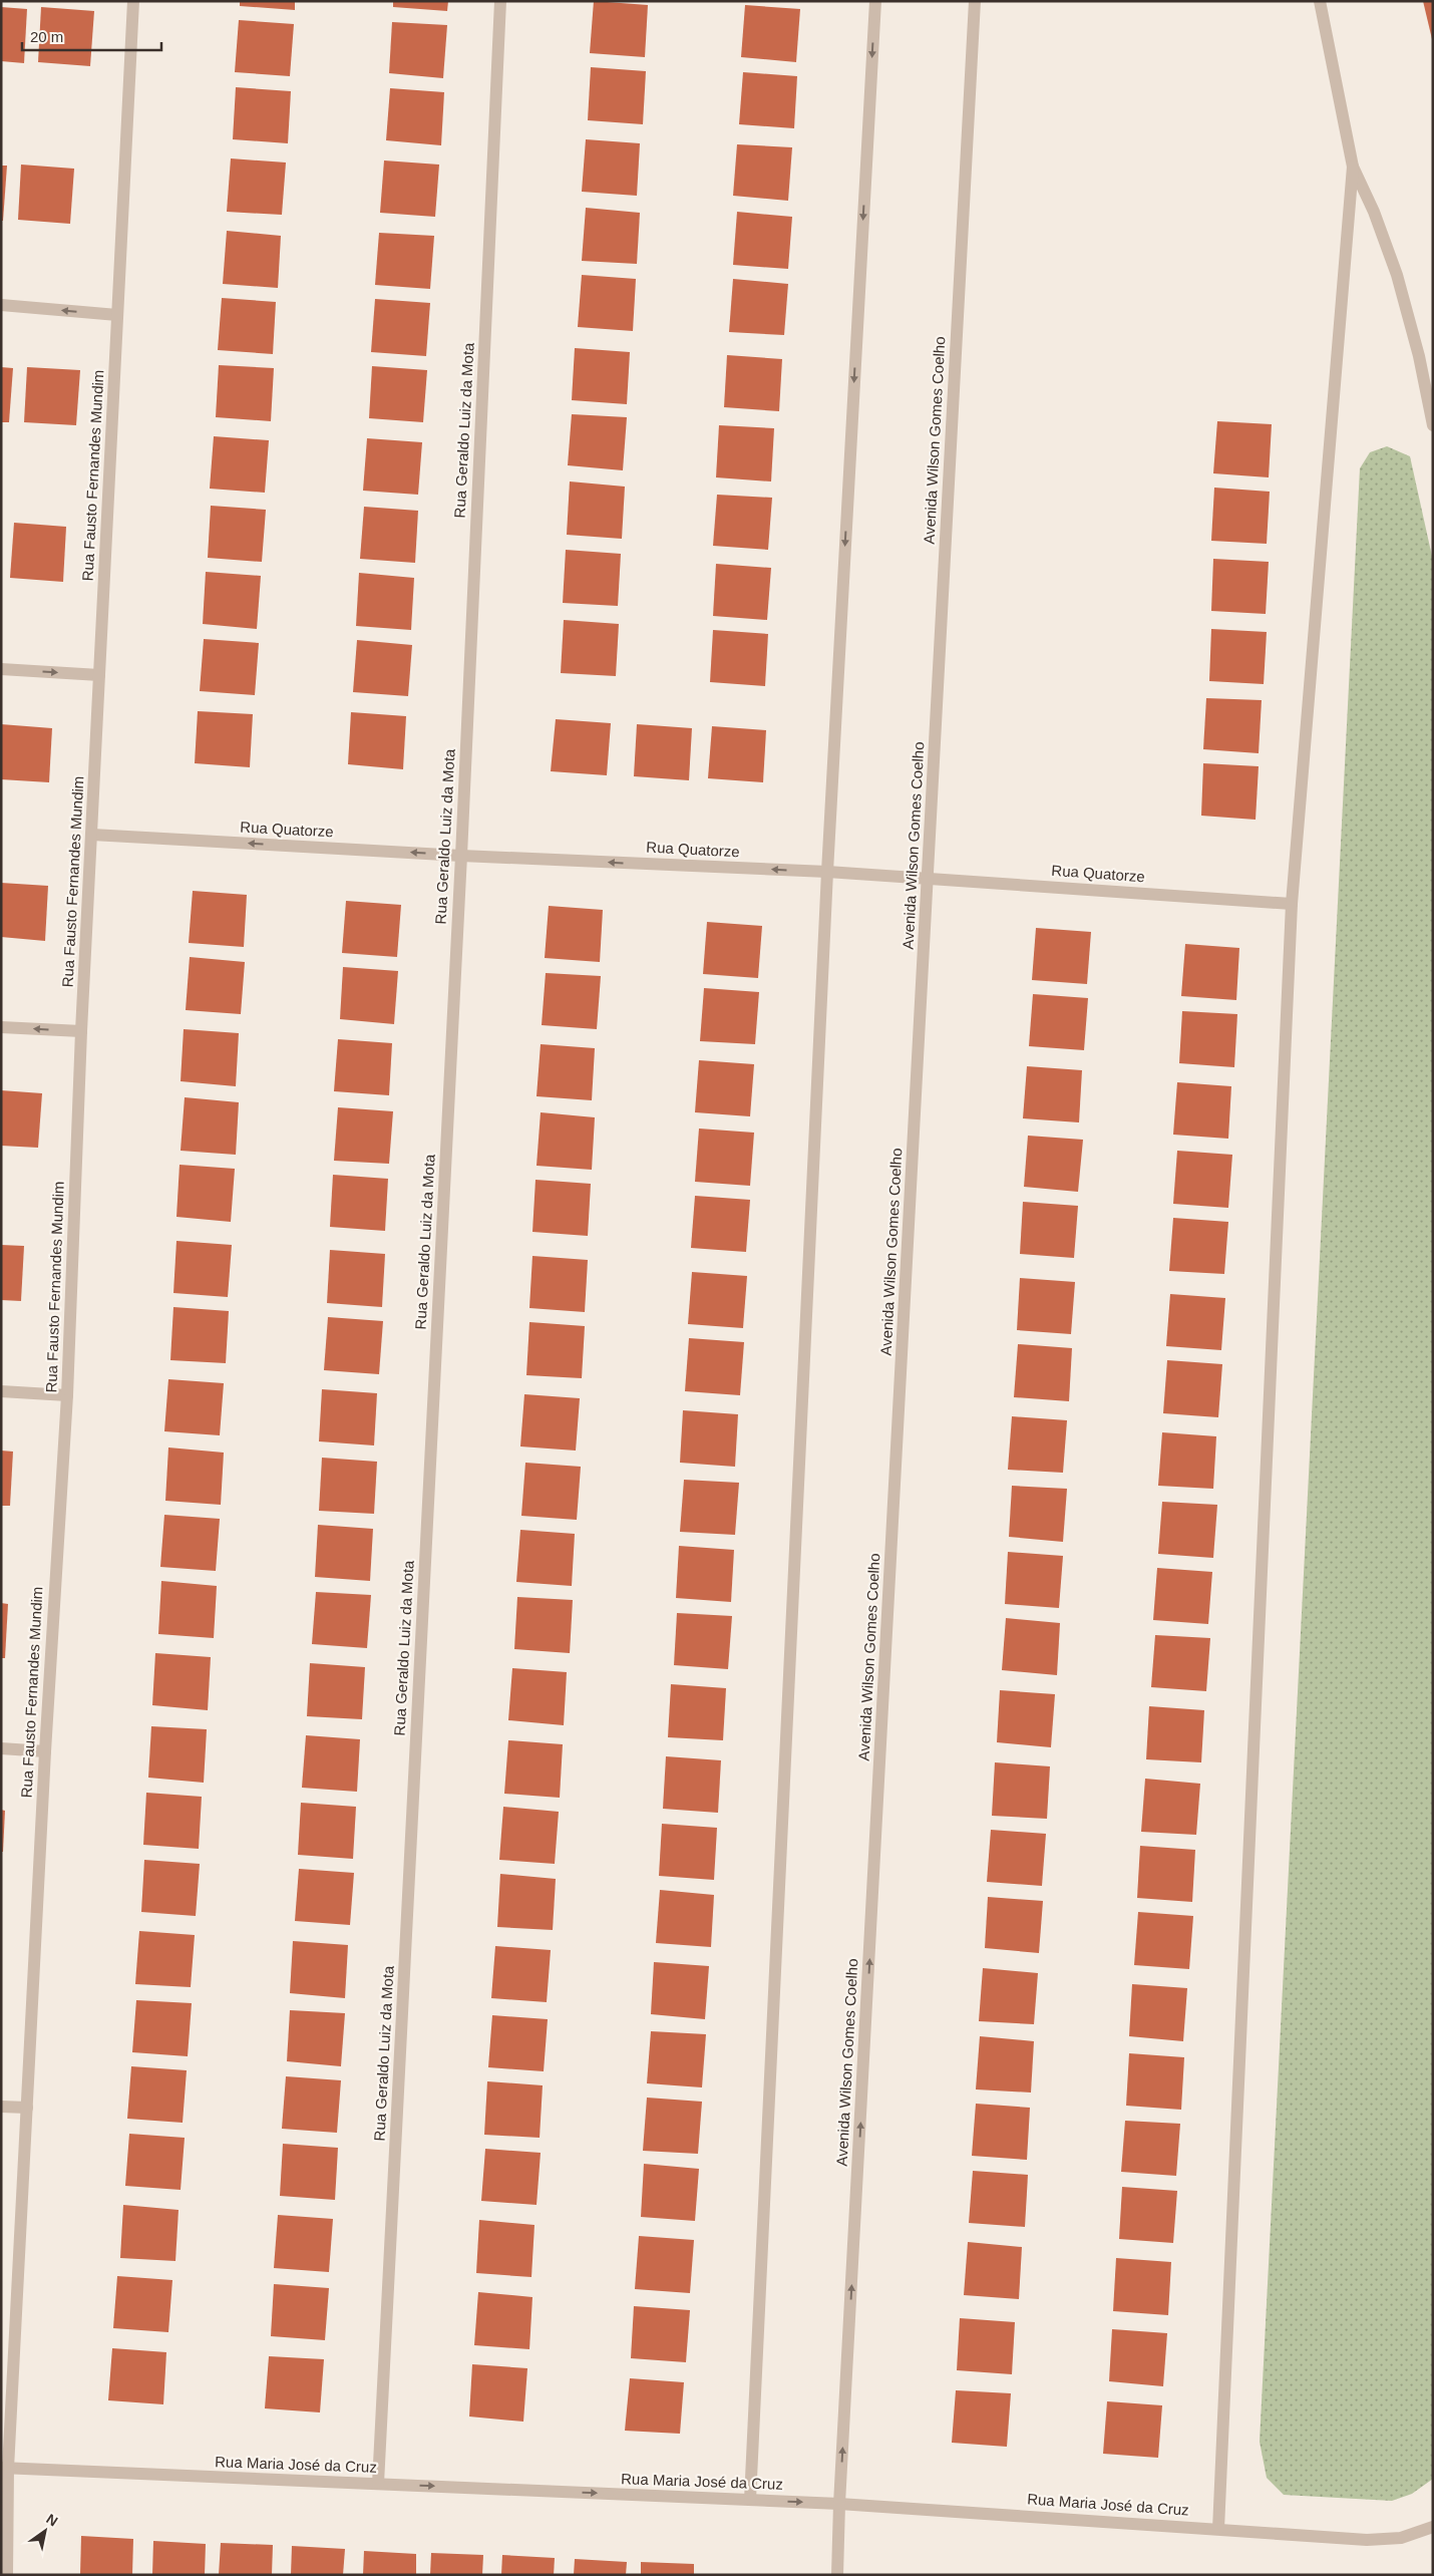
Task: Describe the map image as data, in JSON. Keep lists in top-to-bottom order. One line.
{"streets":{"street":["Rua Geraldo Luiz da Mota","Avenida Wilson Gomes Coelho","Rua Fausto Fernandes Mundim","Rua Quatorze","Rua Maria José da Cruz"]},"crossings":[["Rua Geraldo Luiz da Mota","Rua Quatorze"],["Rua Geraldo Luiz da Mota","Rua Maria José da Cruz"],["Avenida Wilson Gomes Coelho","Rua Quatorze"],["Avenida Wilson Gomes Coelho","Rua Maria José da Cruz"],["Rua Fausto Fernandes Mundim","Rua Quatorze"],["Rua Fausto Fernandes Mundim","Rua Maria José da Cruz"]],"one_way":["Rua Quatorze"],"scale_bar":"20 m","north":"top right"}
